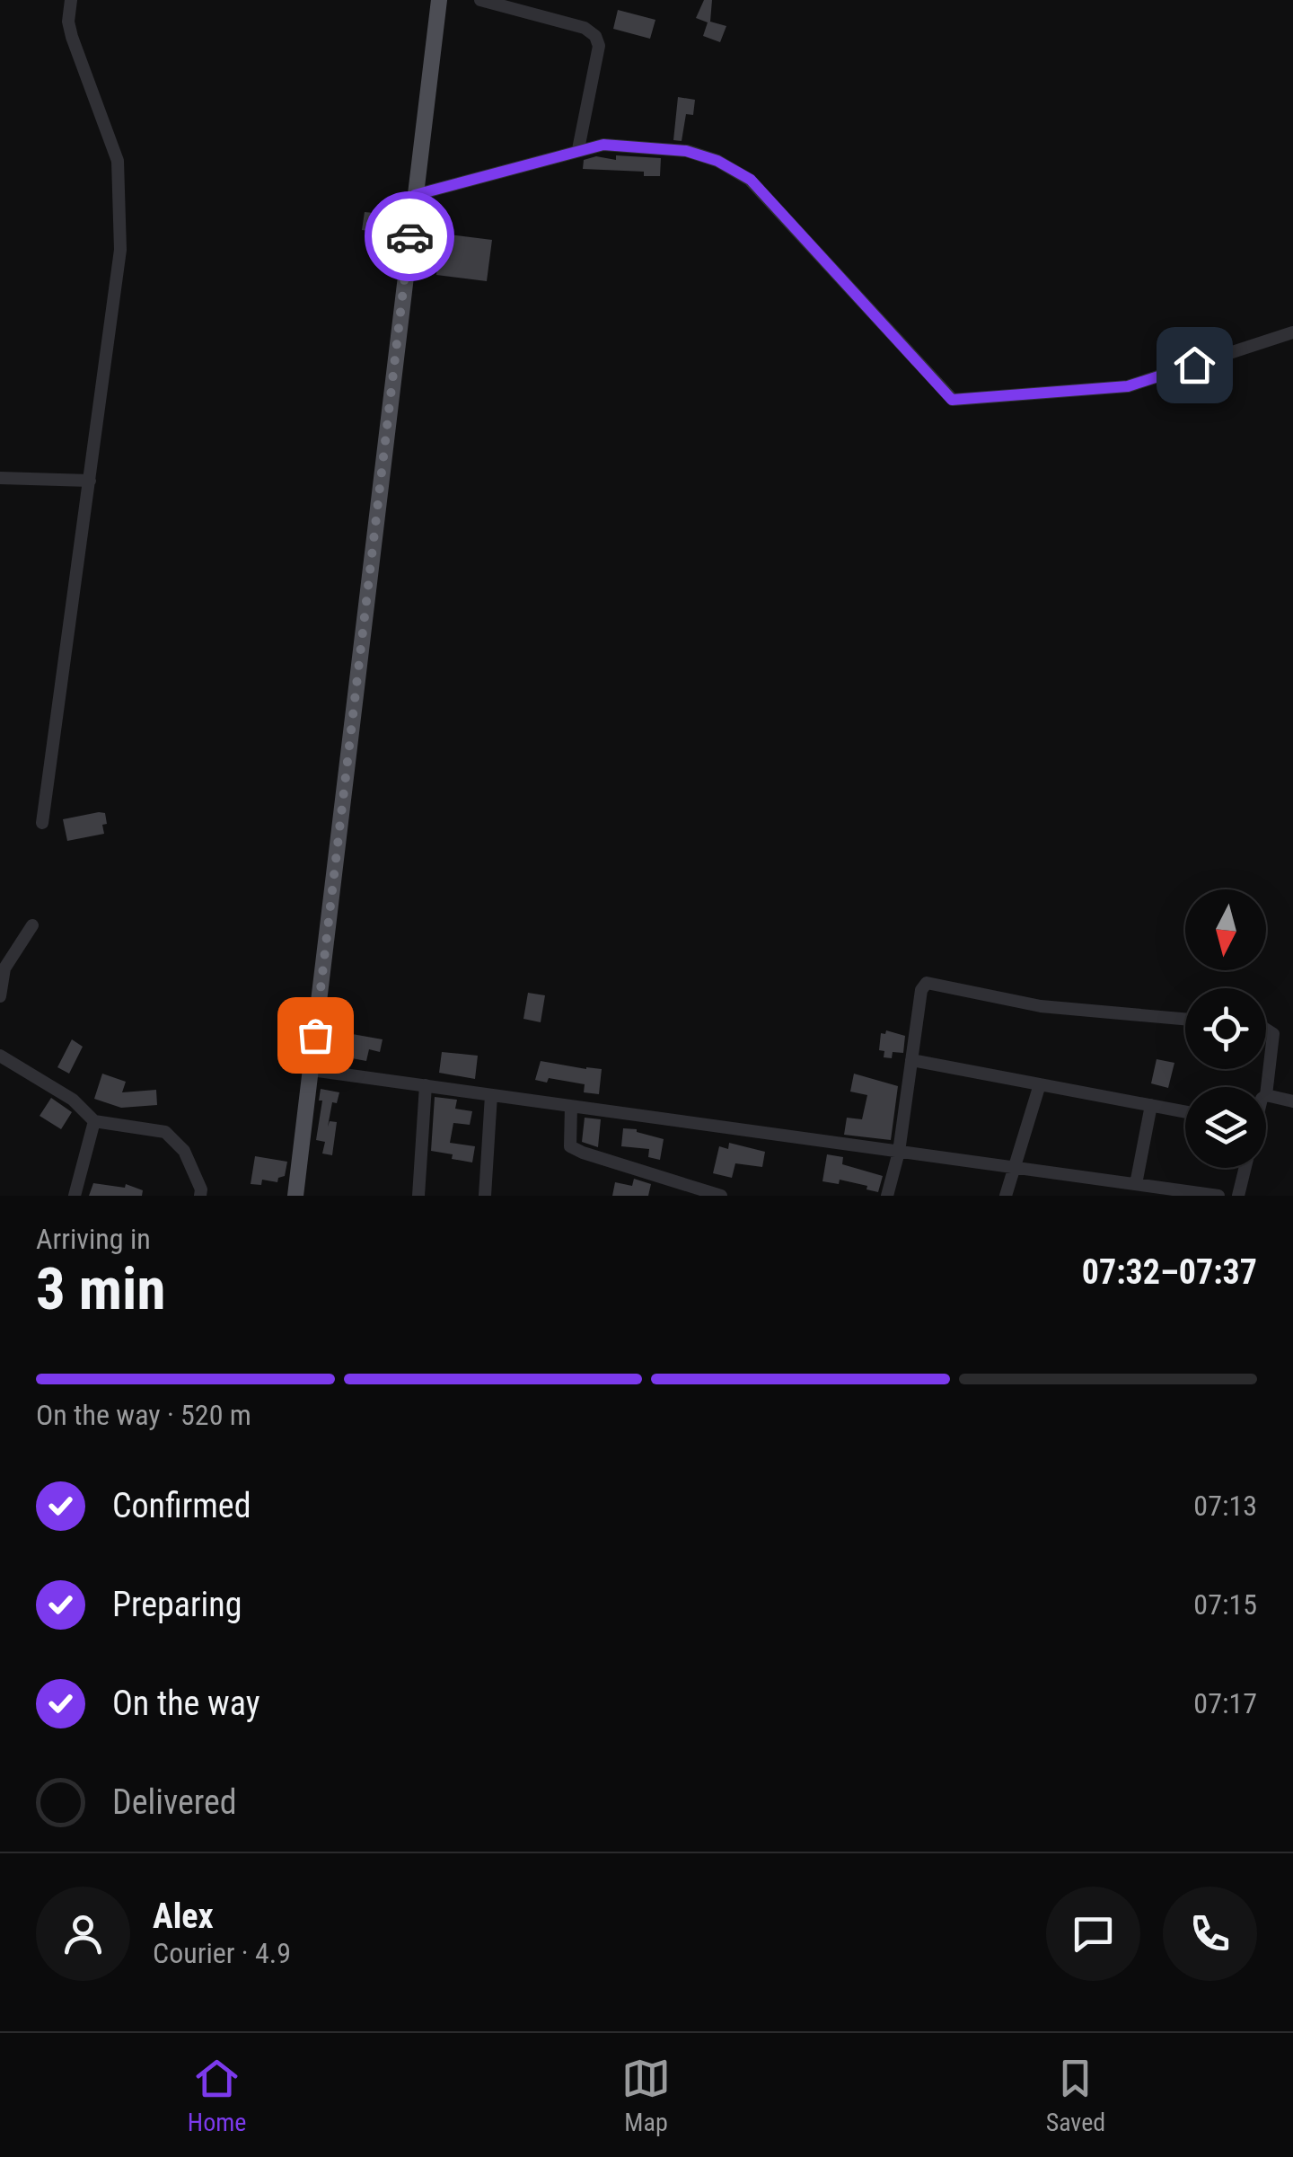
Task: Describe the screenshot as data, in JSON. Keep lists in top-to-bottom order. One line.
{"north":"bottom","page":{"heading":["3 min","Arriving in","07:32–07:37"],"panel":["Alex","Courier · 4.9"],"bar":"On the way · 520 m","list":[["Confirmed","07:13"],["Preparing","07:15"],["On the way","07:17"],"Delivered"],"tabs":["Home","Map","Saved"]}}
